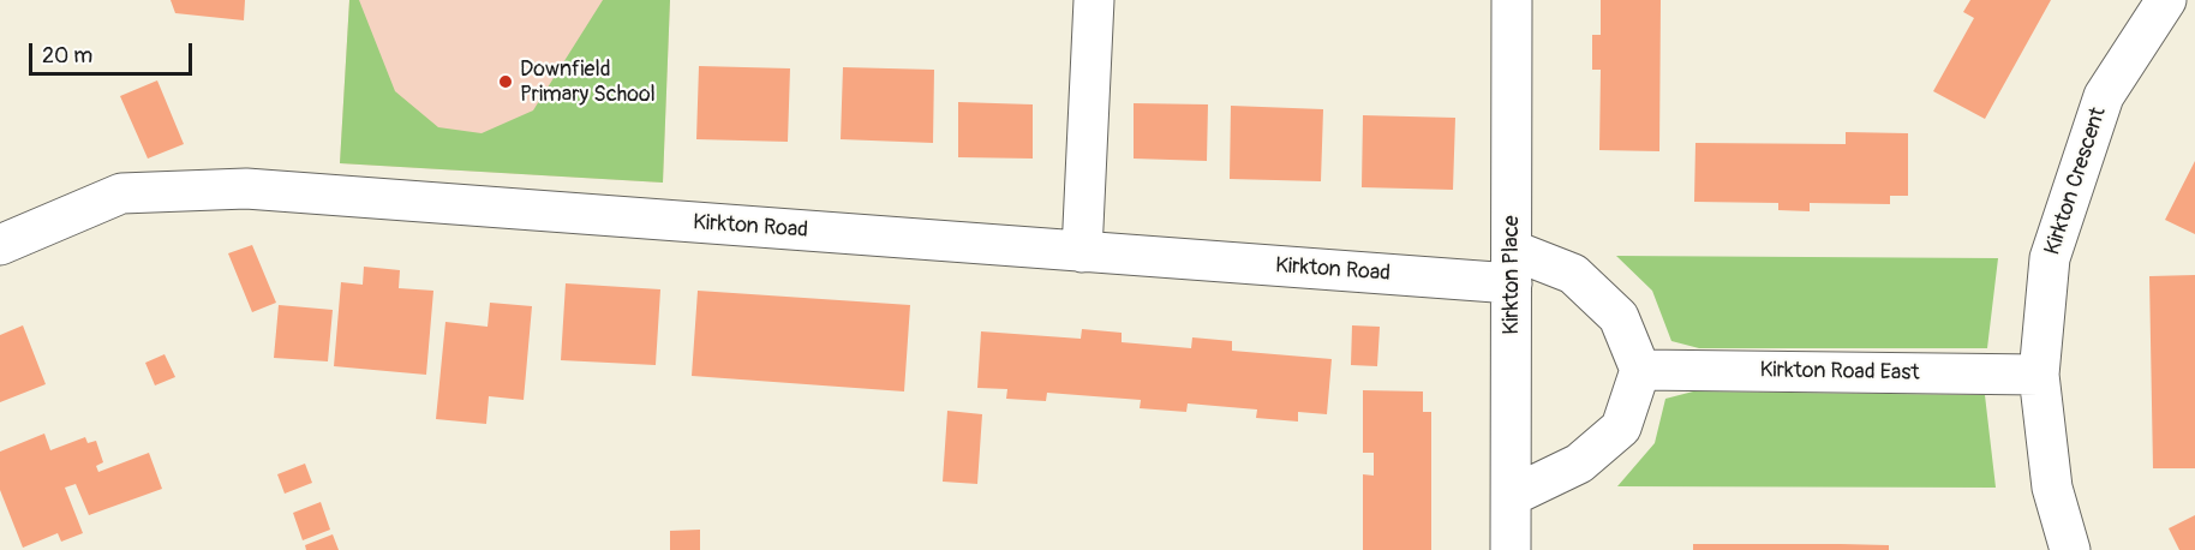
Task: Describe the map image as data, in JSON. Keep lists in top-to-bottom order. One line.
{"streets":{"street":["Kirkton Crescent","Kirkton Road","Kirkton Place","Kirkton Road East"]},"crossings":[["Kirkton Crescent","Kirkton Road East"],["Kirkton Road","Kirkton Place"]],"places":["Downfield Primary School"],"scale_bar":"20 m"}
